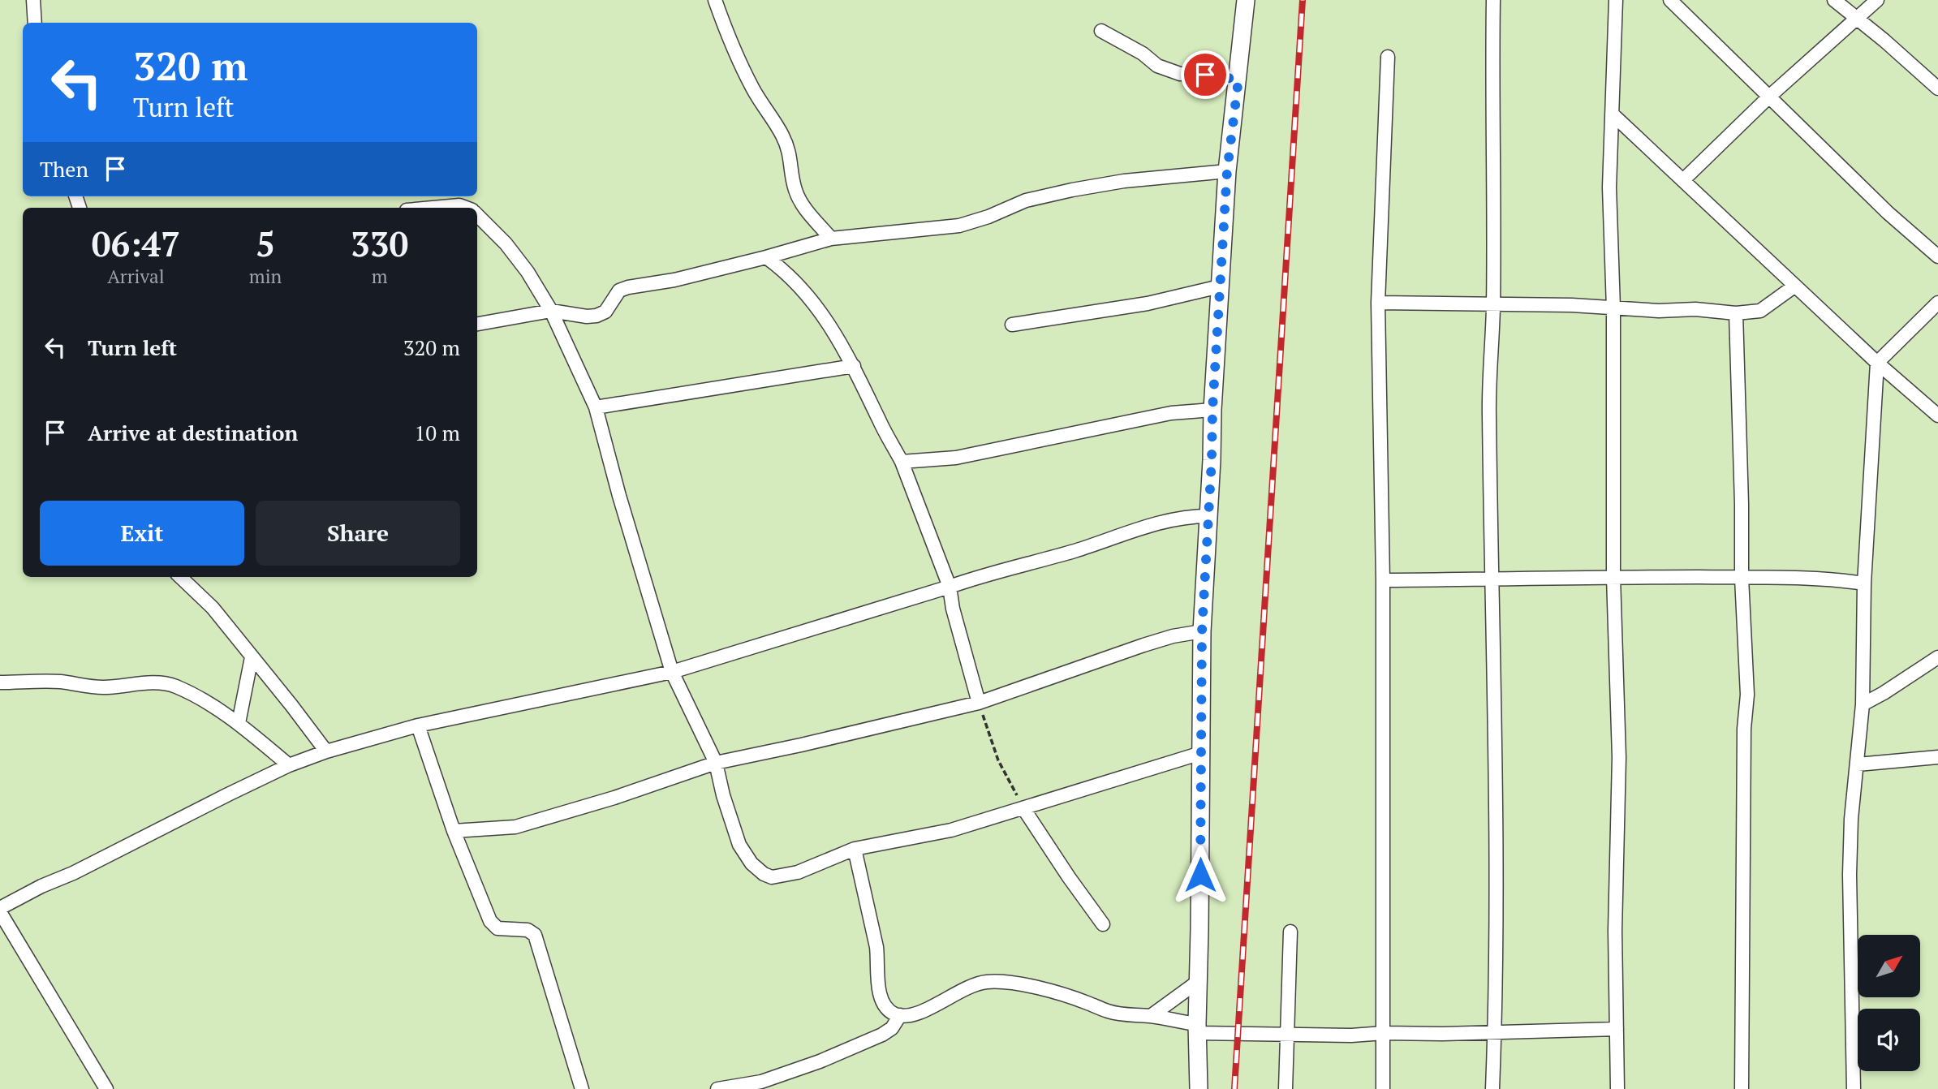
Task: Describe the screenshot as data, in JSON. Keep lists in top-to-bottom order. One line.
{"north":"top right","page":{"turn":["320 m","Turn left"],"then":"Then","eta":["06:47","Arrival","5","min","330","m"],"list":[{"name":"Turn left","value":"320 m"},{"name":"Arrive at destination","value":"10 m"}],"buttons":["Exit","Share"]}}
